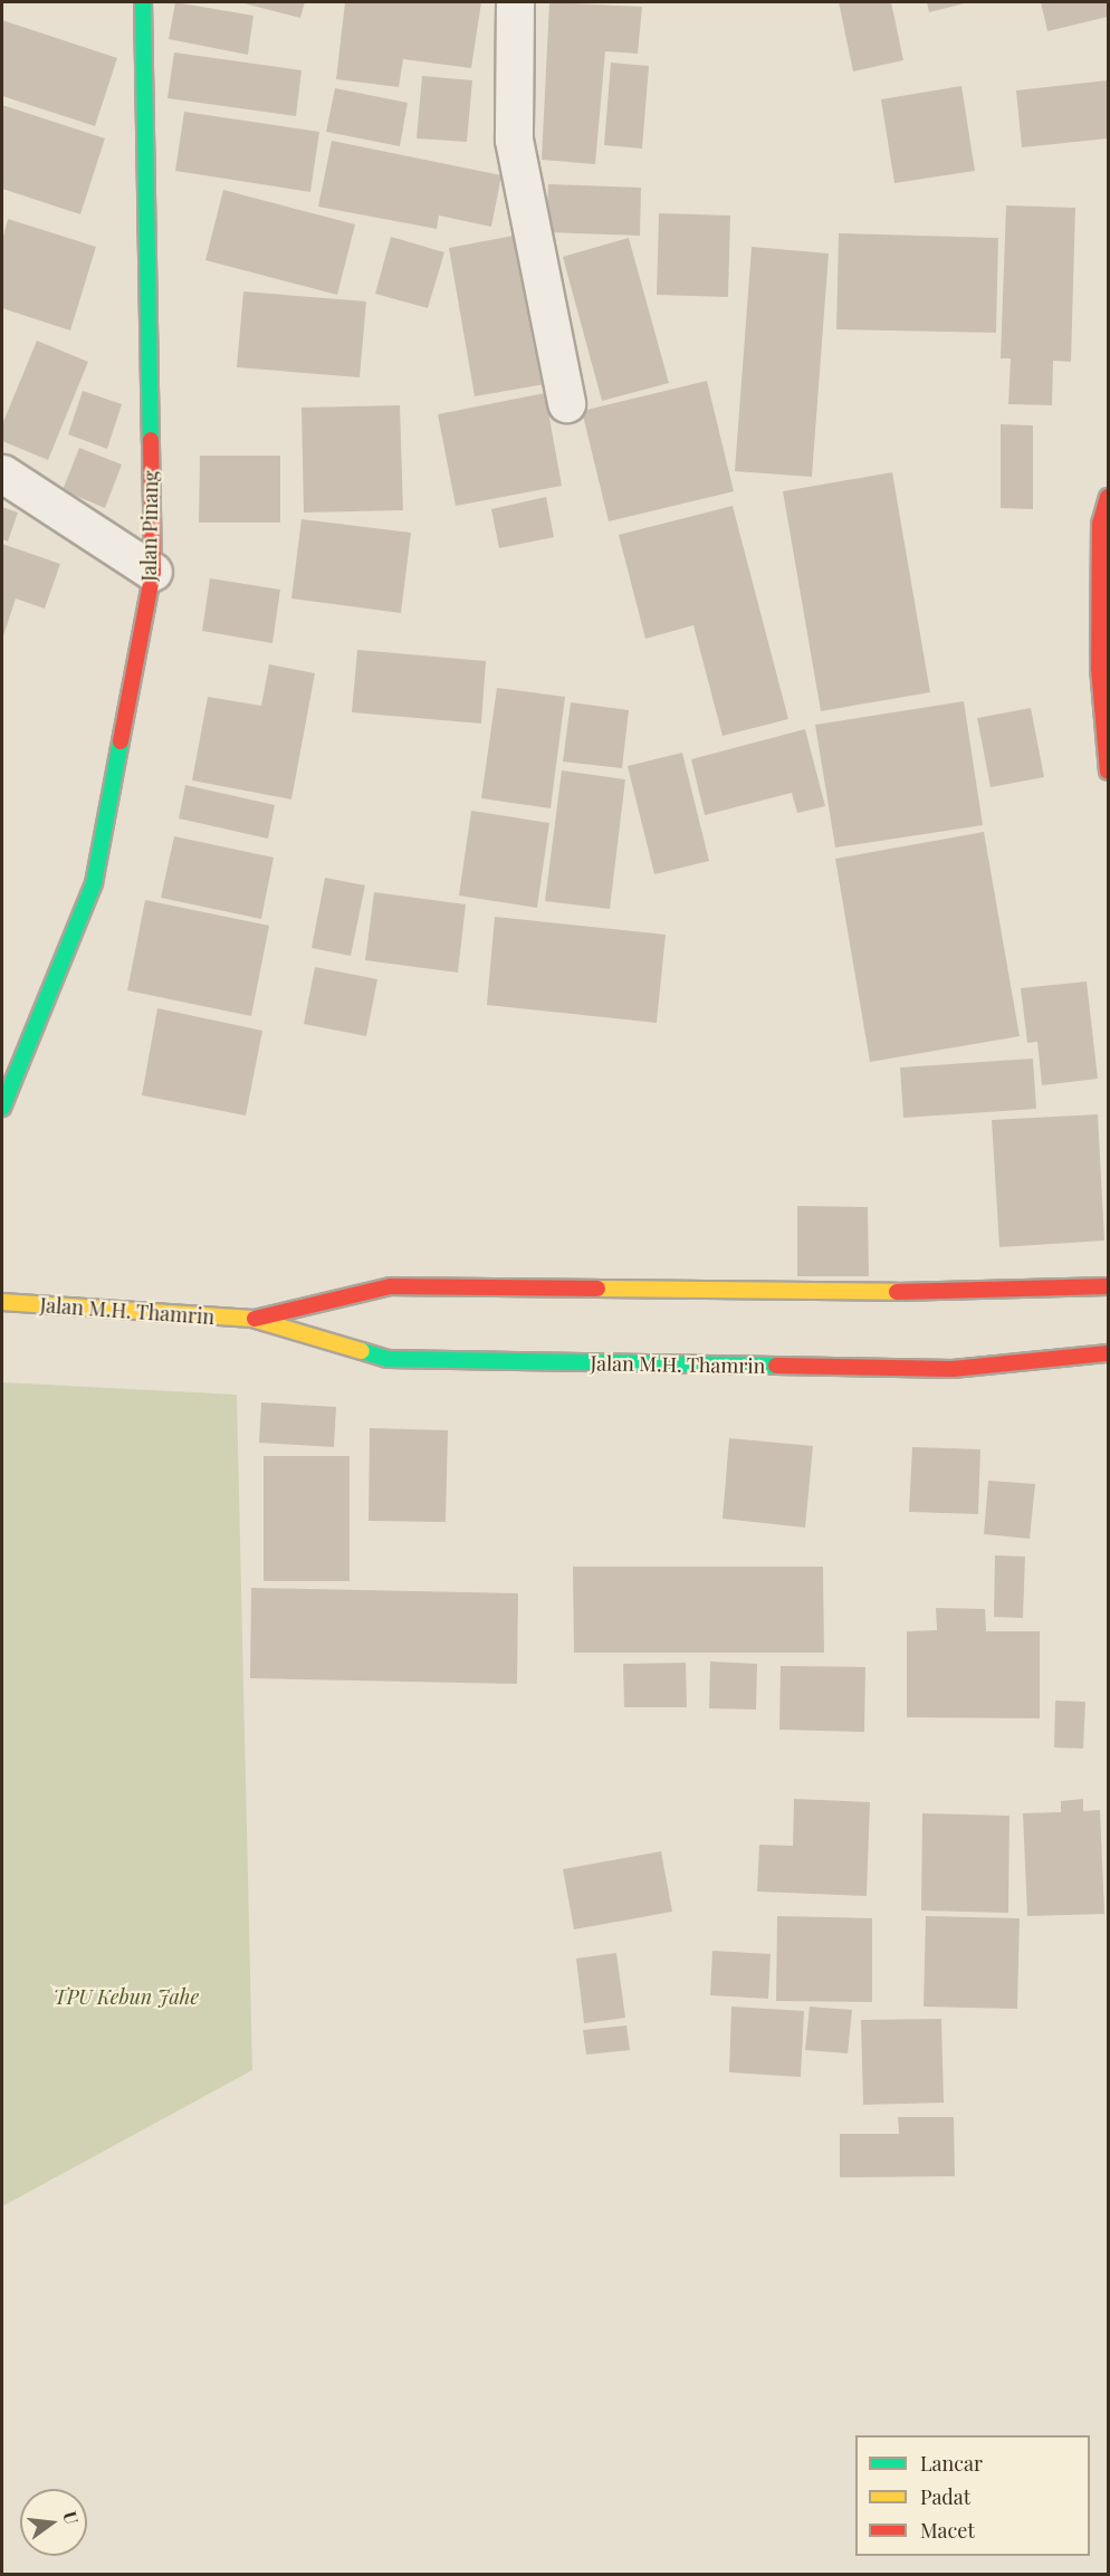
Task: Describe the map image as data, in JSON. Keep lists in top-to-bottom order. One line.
{"streets":{"main road":["Jalan Pinang","Jalan M.H. Thamrin"]},"parks":["TPU Kebun Jahe"],"legend":["Lancar","Padat","Macet"],"north":"right"}
